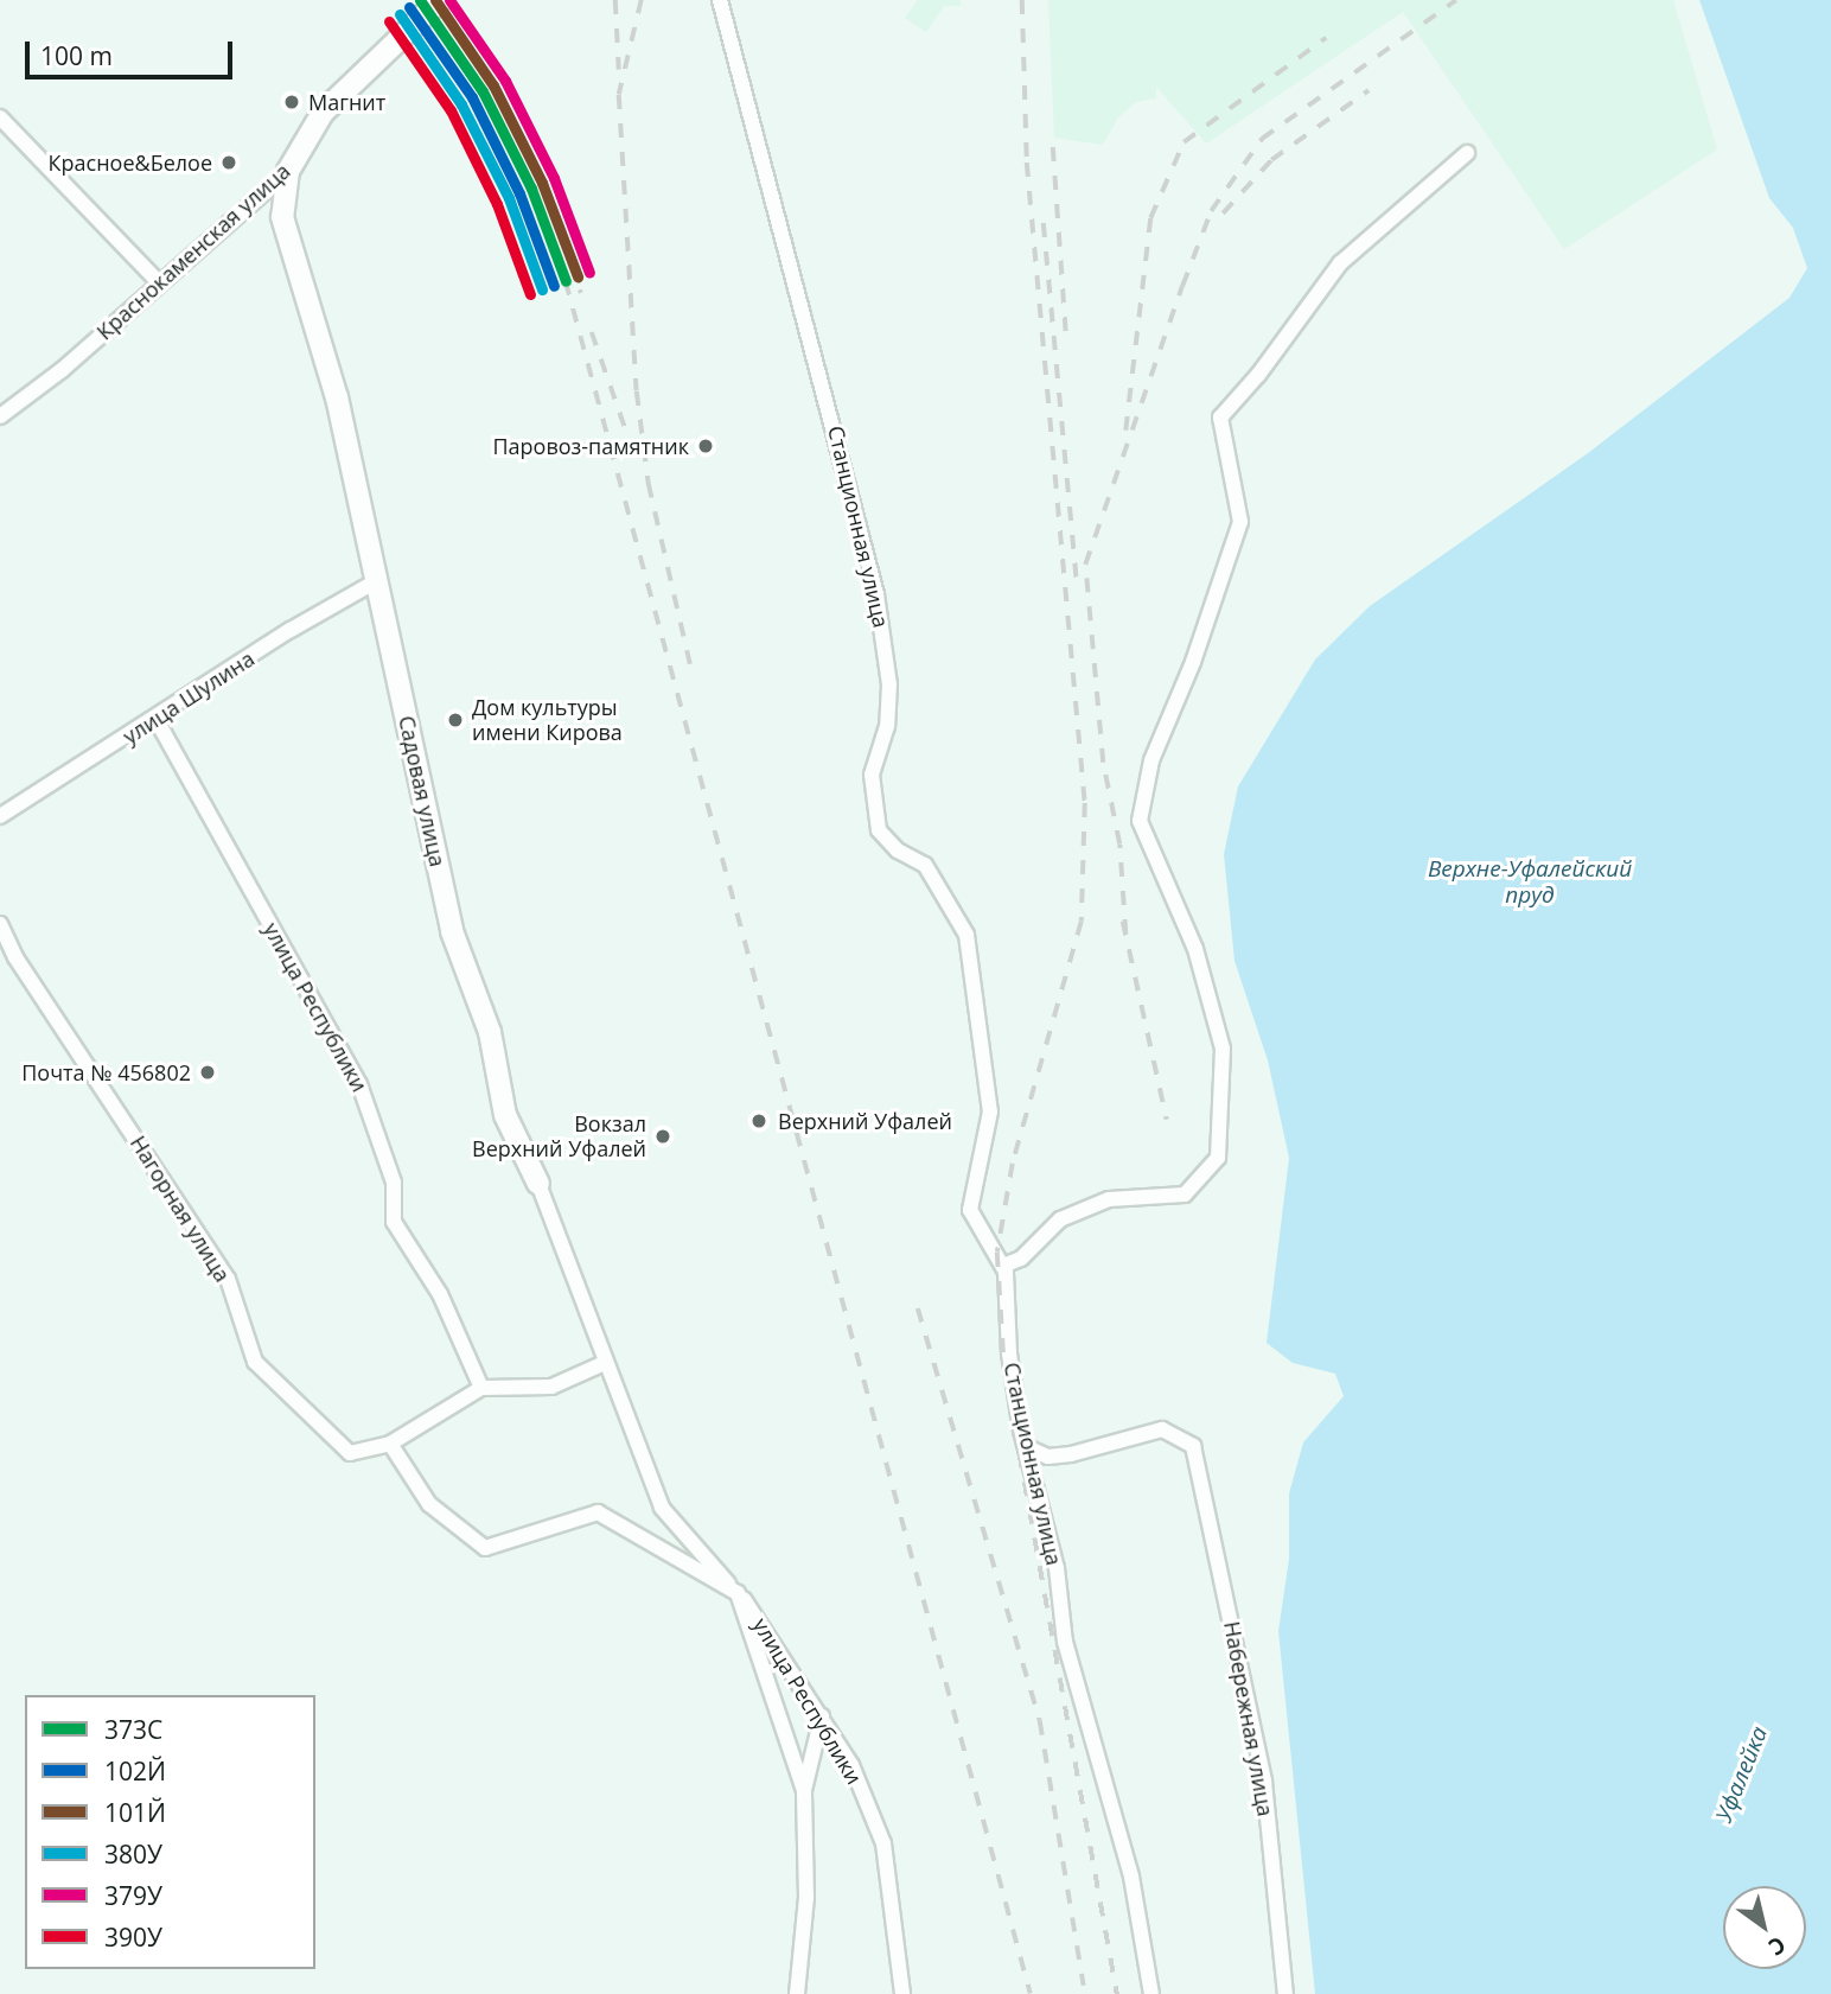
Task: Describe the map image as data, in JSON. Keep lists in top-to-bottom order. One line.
{"streets":{"street":["Краснокаменская улица","Станционная улица","улица Шулина","Садовая улица","улица Республики","Нагорная улица","Набережная улица"]},"crossings":[["Краснокаменская улица","Садовая улица"],["Станционная улица","Набережная улица"],["улица Шулина","Садовая улица"],["улица Шулина","улица Республики"],["Садовая улица","улица Республики"]],"water":["Верхне-Уфалейский пруд","Уфалейка"],"places":["Магнит","Красное&Белое","Паровоз-памятник","Дом культуры имени Кирова","Почта № 456802","Верхний Уфалей","Вокзал Верхний Уфалей"],"lines":["transit line 373C","transit line 101Й","transit line 379У","transit line 102Й","transit line 380У","transit line 390У"],"legend":["373C","102Й","101Й","380У","379У","390У"],"scale_bar":"100 m","north":"bottom right"}
